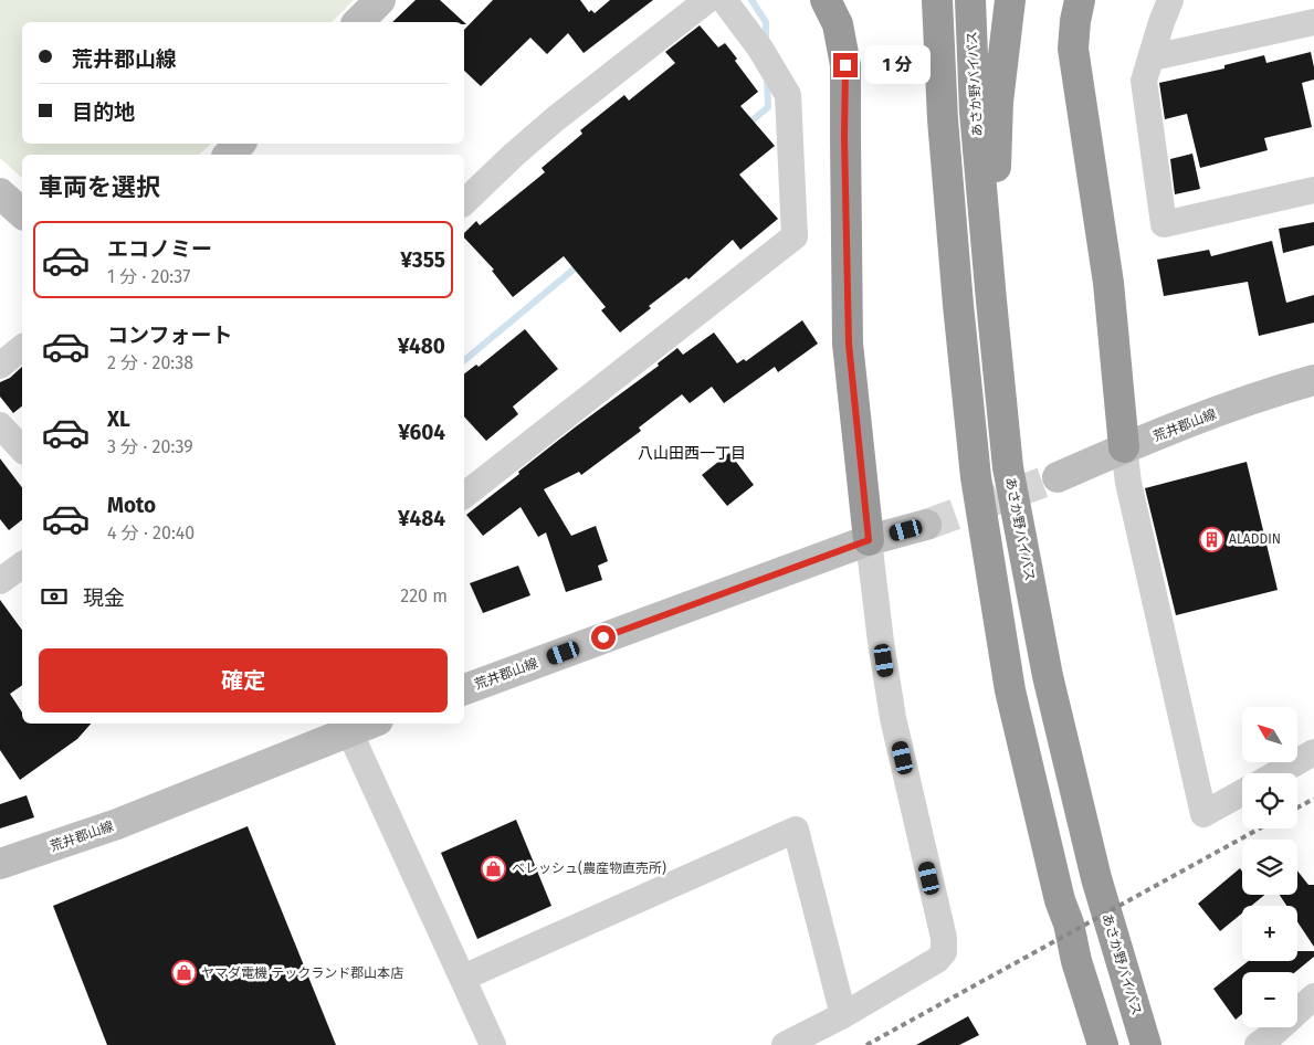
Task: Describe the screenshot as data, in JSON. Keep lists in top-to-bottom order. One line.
{"streets":{"highway":["あさか野バイパス"],"main road":["荒井郡山線"]},"districts":["八山田西一丁目"],"places":{"building":["ALADDIN"],"shop":["ベレッシュ(農産物直売所)","ヤマダ電機 テックランド郡山本店"]},"north":"top left","page":{"banner":["荒井郡山線","目的地"],"bubble":"1 分","heading":"車両を選択","list":[{"name":"エコノミー","note":"1 分 · 20:37","value":"¥355"},{"name":"コンフォート","note":"2 分 · 20:38","value":"¥480"},{"name":"XL","note":"3 分 · 20:39","value":"¥604"},{"name":"Moto","note":"4 分 · 20:40","value":"¥484"}],"pay":["現金","220 m"],"buttons":"確定","map_buttons":["+","−"]}}
